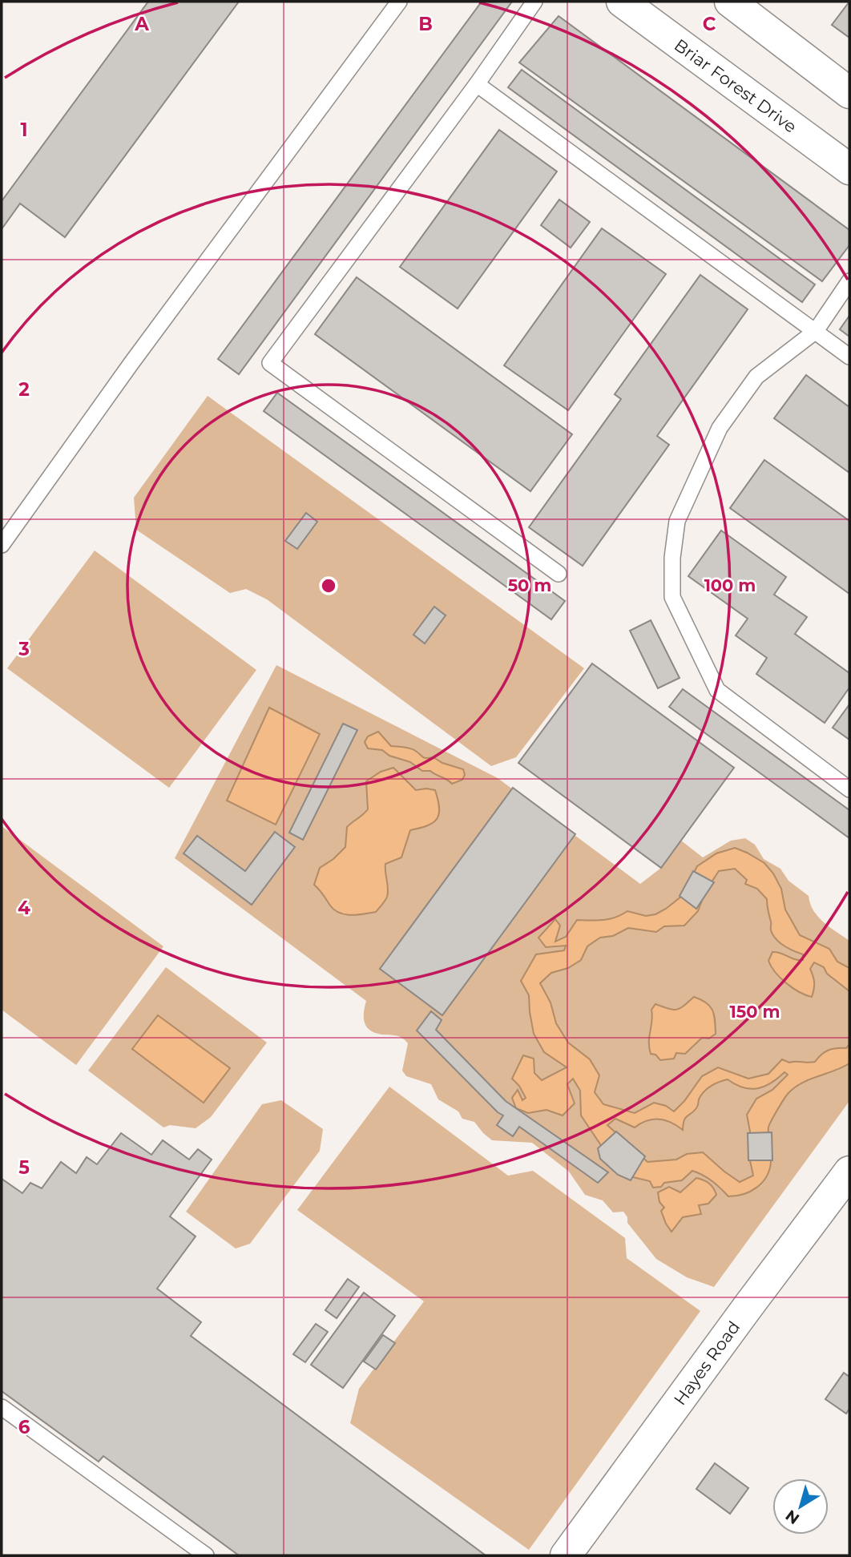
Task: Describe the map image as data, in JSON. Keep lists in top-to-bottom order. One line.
{"streets":{"street":["Briar Forest Drive","Hayes Road"]},"north":"bottom left","grid":{"columns":["A","B","C"],"rows":["1","2","3","4","5","6"]},"rings":["50 m","100 m","150 m"]}
